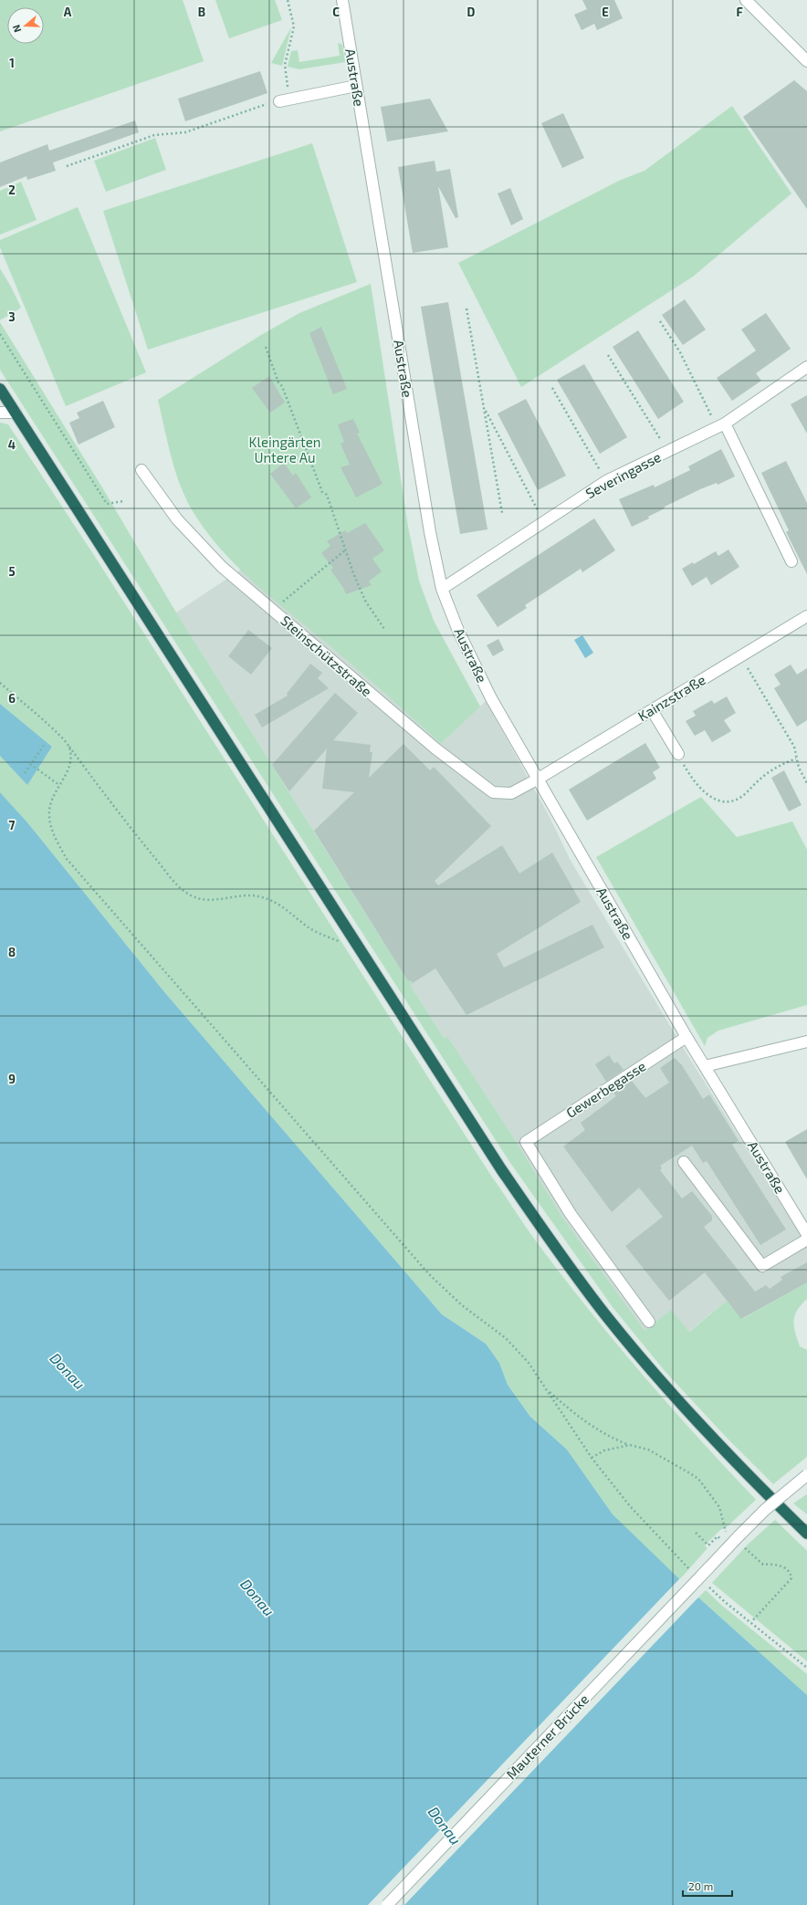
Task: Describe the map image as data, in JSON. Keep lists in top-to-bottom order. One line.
{"streets":{"street":["Austraße","Severingasse","Steinschützstraße","Kainzstraße","Gewerbegasse","Mauterner Brücke"]},"crossings":[["Austraße","Severingasse"],["Austraße","Steinschützstraße"],["Austraße","Kainzstraße"],["Austraße","Gewerbegasse"],["Steinschützstraße","Kainzstraße"]],"water":["Donau"],"parks":["Kleingärten Untere Au"],"scale_bar":"20 m","north":"left","grid":{"columns":["A","B","C","D","E","F"],"rows":["1","2","3","4","5","6","7","8","9"]}}
